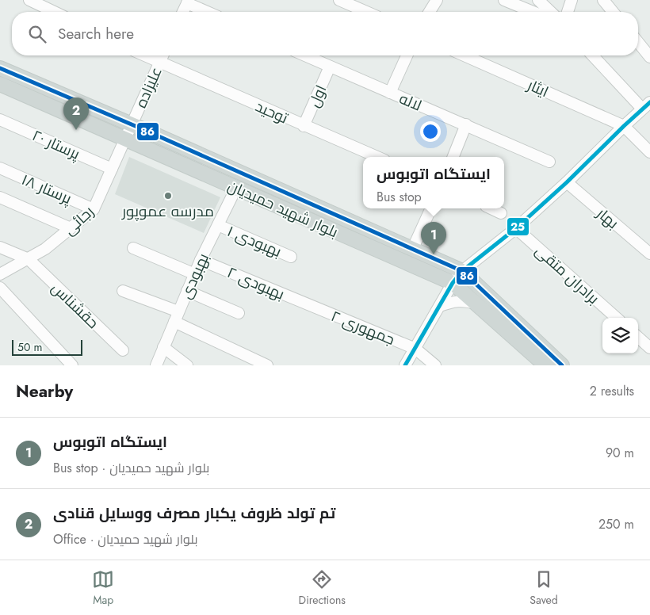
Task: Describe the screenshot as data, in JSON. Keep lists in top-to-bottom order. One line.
{"streets":{"main road":["بلوار شهید حمیدیان"],"street":["علیزاده","ایثار","اول","لاله","توحید","پرستار ۲۰","پرستار ۱۸","بهار","رجائی","بهبودی ۱","برادران متقی","بهبودی","بهبودی ۲","حقشناس","جمهوری ۲"]},"crossings":[["علیزاده","توحید"],["علیزاده","بلوار شهید حمیدیان"],["علیزاده","رجائی"],["اول","لاله"],["اول","توحید"],["پرستار ۲۰","رجائی"],["پرستار ۱۸","رجائی"],["بلوار شهید حمیدیان","رجائی"],["بلوار شهید حمیدیان","بهبودی"],["رجائی","حقشناس"],["بهبودی ۱","بهبودی"],["بهبودی","بهبودی ۲"],["بهبودی ۲","جمهوری ۲"]],"places":["مدرسه عموپور"],"lines":["transit line 86","transit line 25"],"scale_bar":"50 m","page":{"search":"Search here","pins":["2","1"],"popup":["ایستگاه اتوبوس","Bus stop"],"scale":"50 m","heading":["Nearby","2 results"],"list":[{"mark":"1","name":"ایستگاه اتوبوس","note":"Bus stop · بلوار شهید حمیدیان","value":"90 m"},{"mark":"2","name":"تم تولد ظروف یکبار مصرف ووسایل قنادی","note":"Office · بلوار شهید حمیدیان","value":"250 m"}],"nav":["Map","Directions","Saved"]}}
